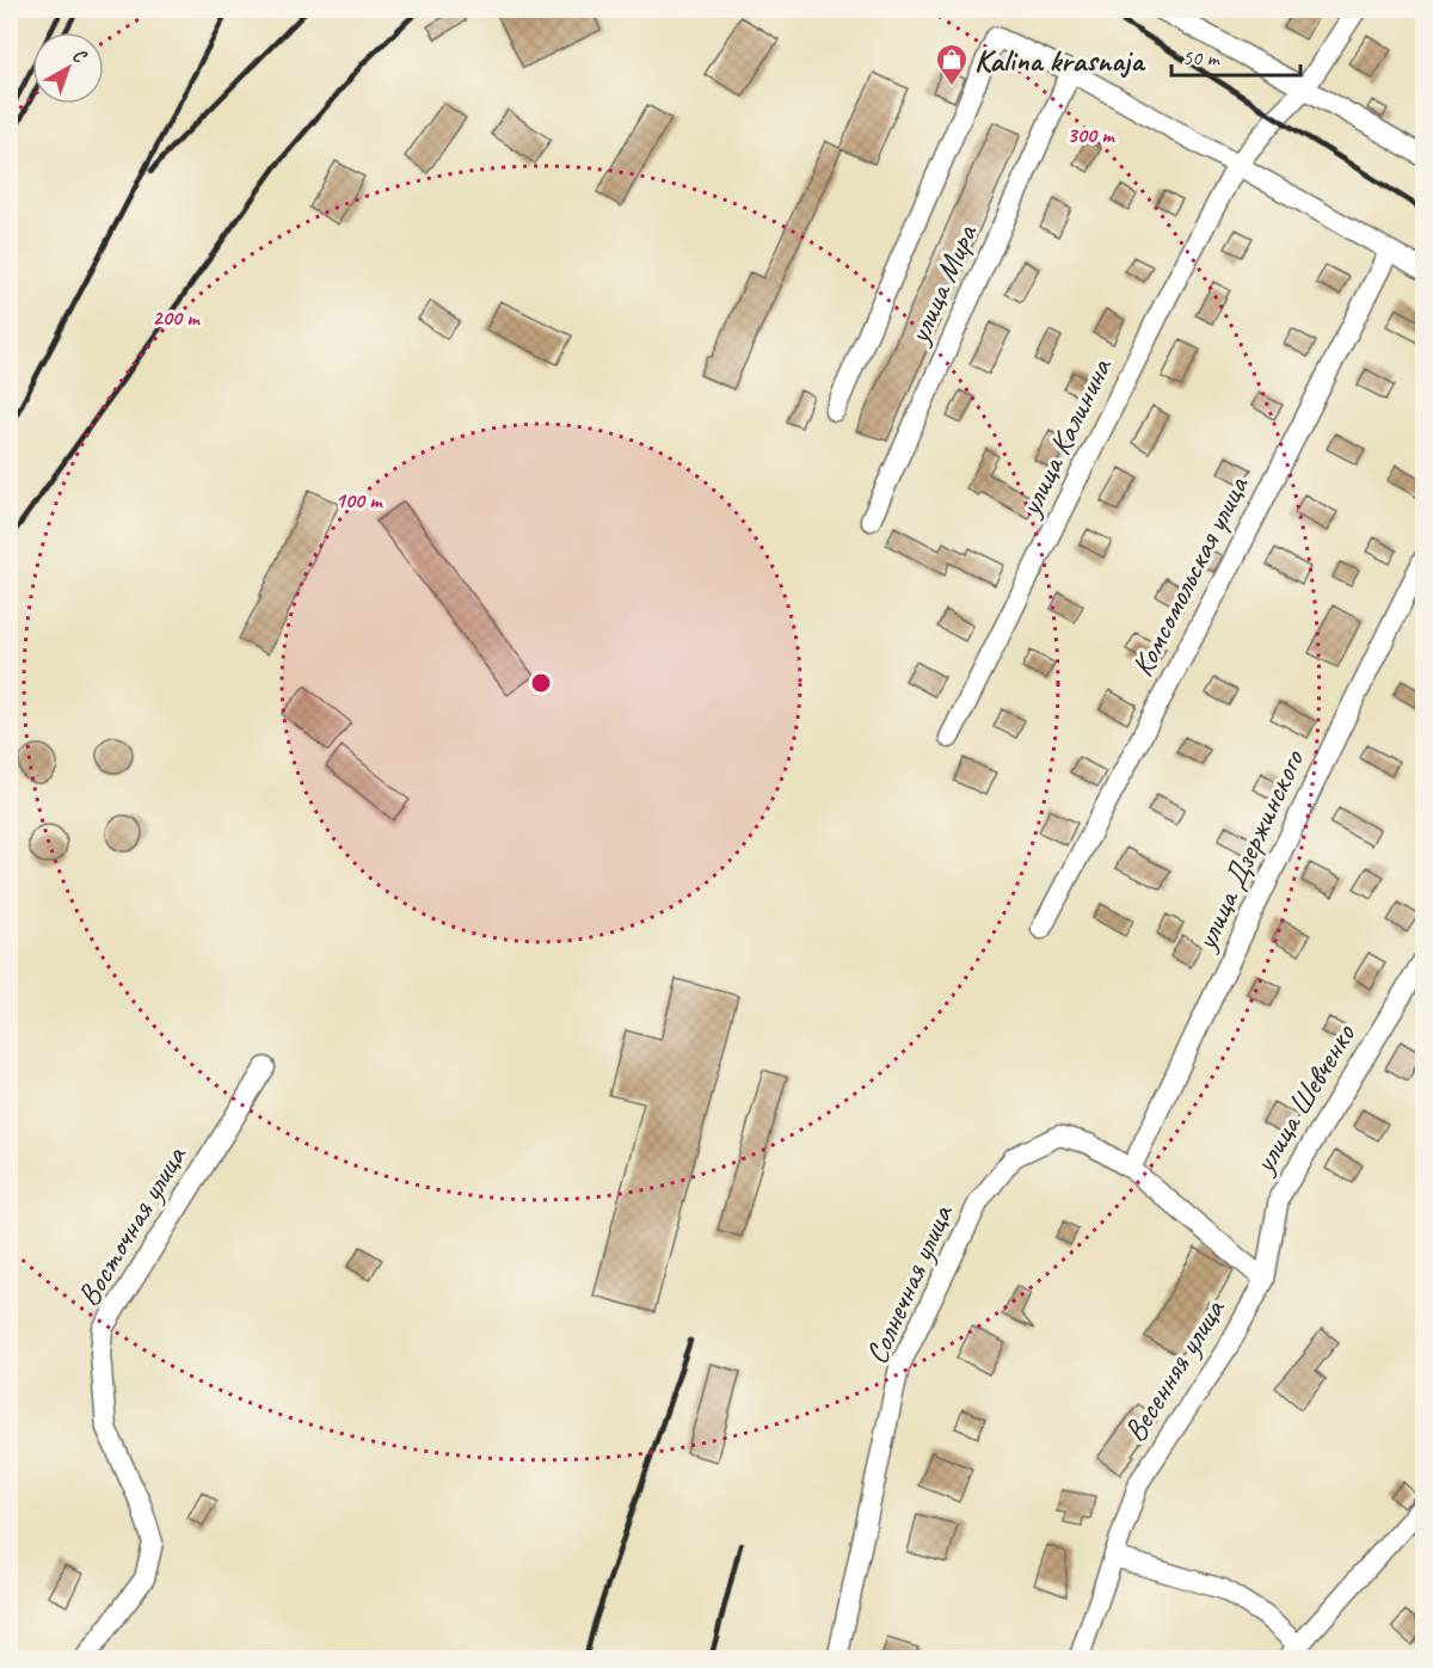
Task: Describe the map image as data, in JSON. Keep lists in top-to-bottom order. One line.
{"streets":{"street":["улица Мира","улица Калинина","Комсомольская улица","улица Дзержинского","улица Шевченко","Восточная улица","Солнечная улица","Весенняя улица"]},"crossings":[["улица Дзержинского","Солнечная улица"],["улица Дзержинского","Весенняя улица"],["улица Шевченко","Весенняя улица"],["Солнечная улица","Весенняя улица"]],"places":{"shop":["Kalina krasnaja"]},"scale_bar":"50 m","north":"top right","rings":["300 m","200 m","100 m"]}
